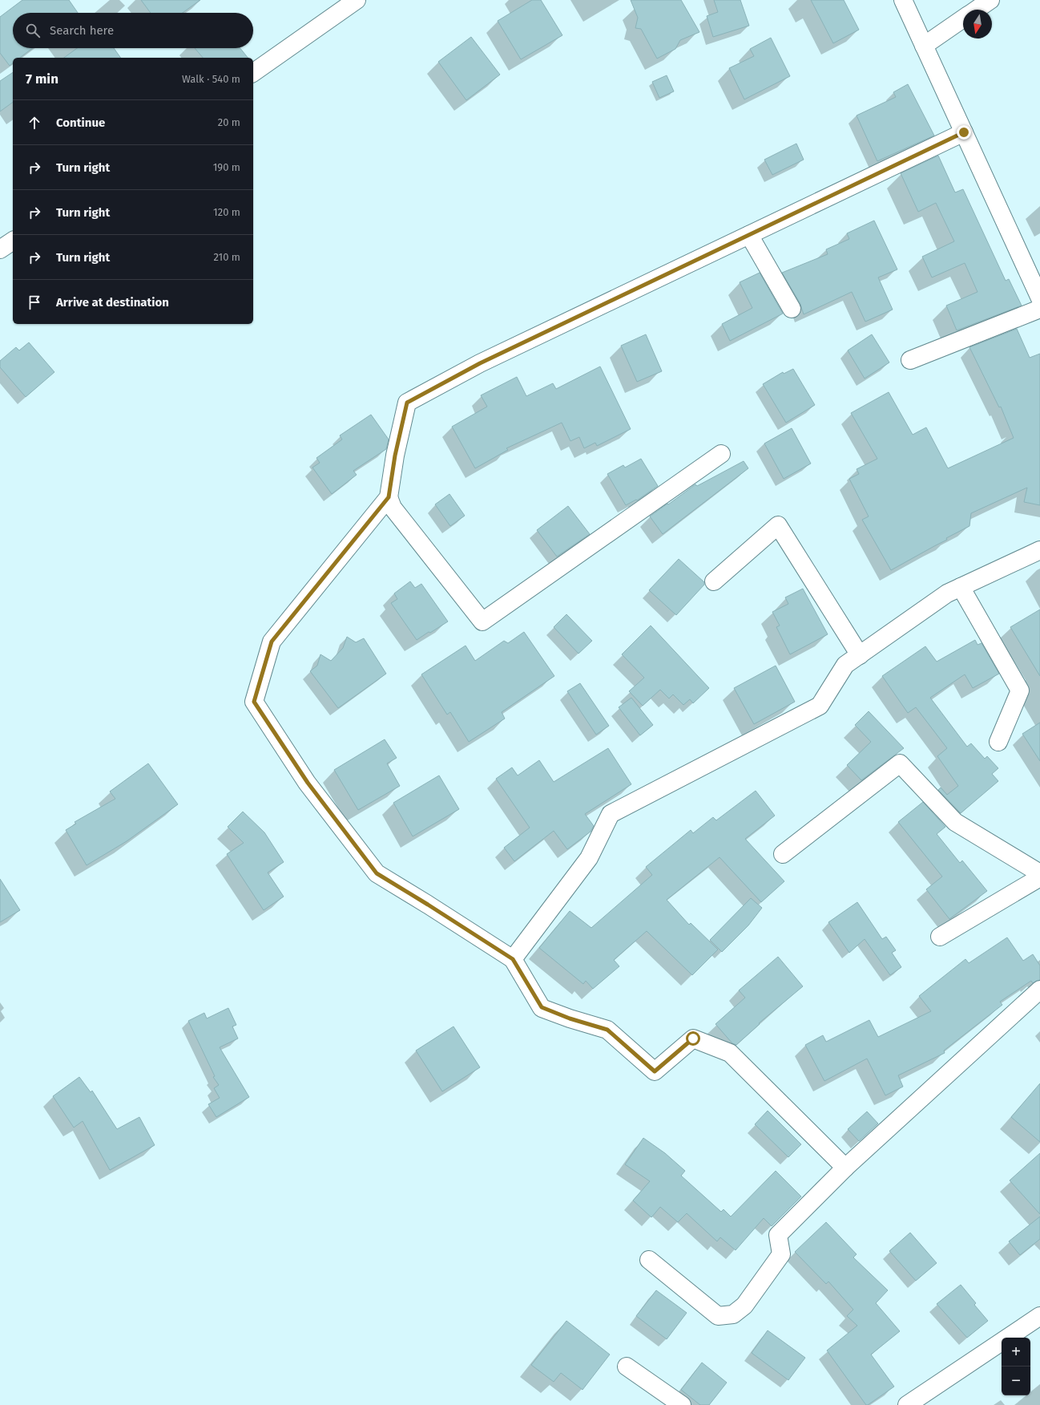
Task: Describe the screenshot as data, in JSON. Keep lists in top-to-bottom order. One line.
{"north":"bottom","page":{"search":"Search here","heading":["7 min","Walk · 540 m"],"list":[["Continue","20 m"],["Turn right","190 m"],["Turn right","120 m"],["Turn right","210 m"],"Arrive at destination"],"map_buttons":["+","−"]}}
